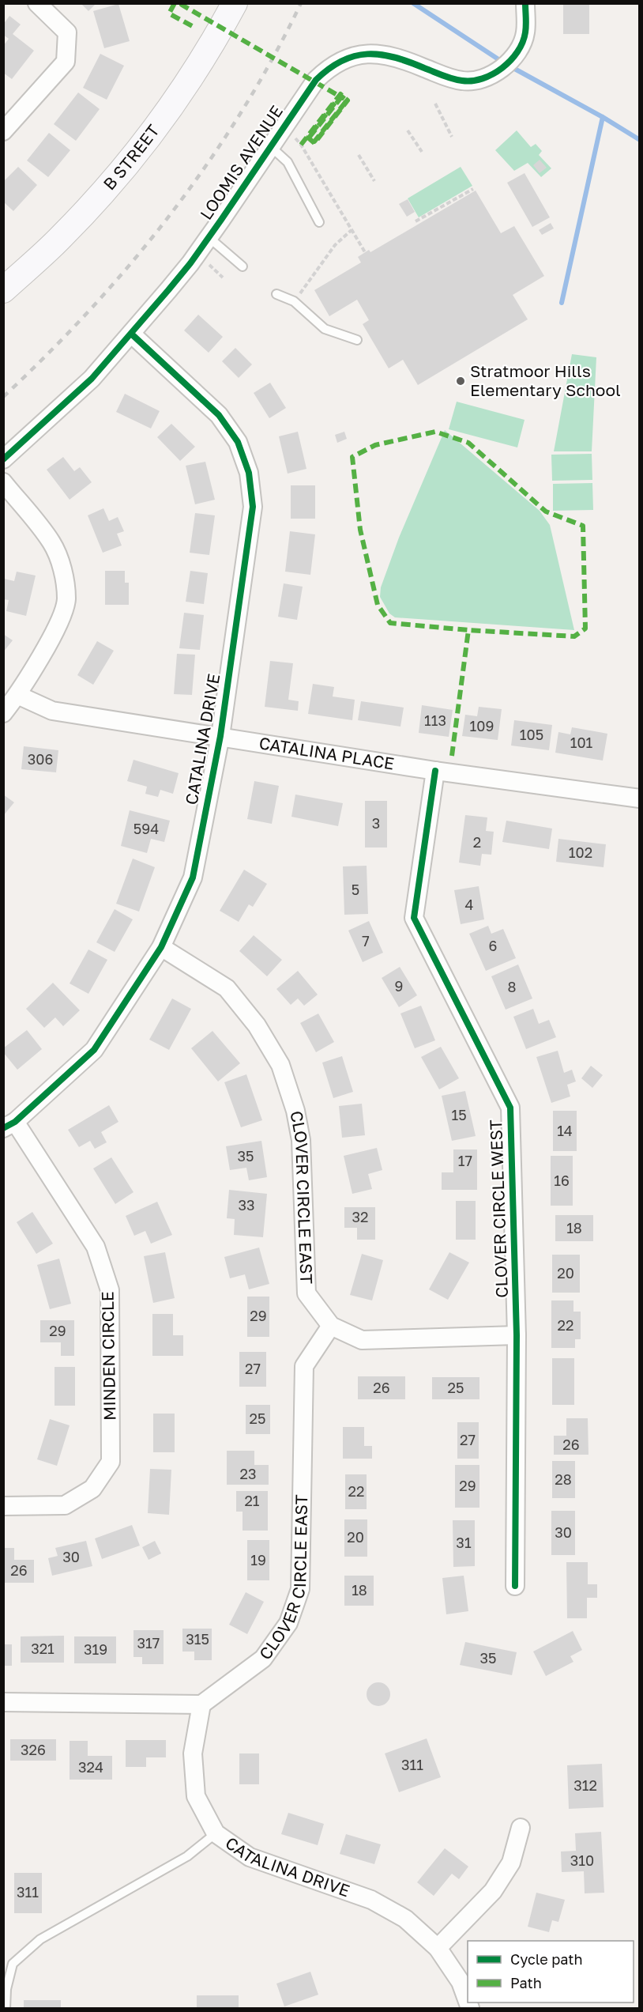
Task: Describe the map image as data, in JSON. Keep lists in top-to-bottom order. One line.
{"streets":{"main road":["B STREET"],"street":["LOOMIS AVENUE","CATALINA DRIVE","CATALINA PLACE","CLOVER CIRCLE EAST","CLOVER CIRCLE WEST","MINDEN CIRCLE"]},"crossings":[["LOOMIS AVENUE","CATALINA DRIVE"],["CATALINA DRIVE","CATALINA PLACE"],["CATALINA DRIVE","CLOVER CIRCLE EAST"],["CATALINA DRIVE","MINDEN CIRCLE"],["CATALINA PLACE","CLOVER CIRCLE WEST"]],"places":["Stratmoor Hills Elementary School"],"house_numbers":["113","109","105","101","306","3","594","2","102","5","4","7","6","9","8","15","14","35","17","16","33","32","18","20","29","22","29","27","26","25","25","27","26","23","28","29","22","21","30","20","31","30","19","26","18","315","317","321","319","35","326","311","324","312","310","311"],"legend":["Cycle path","Path"]}
